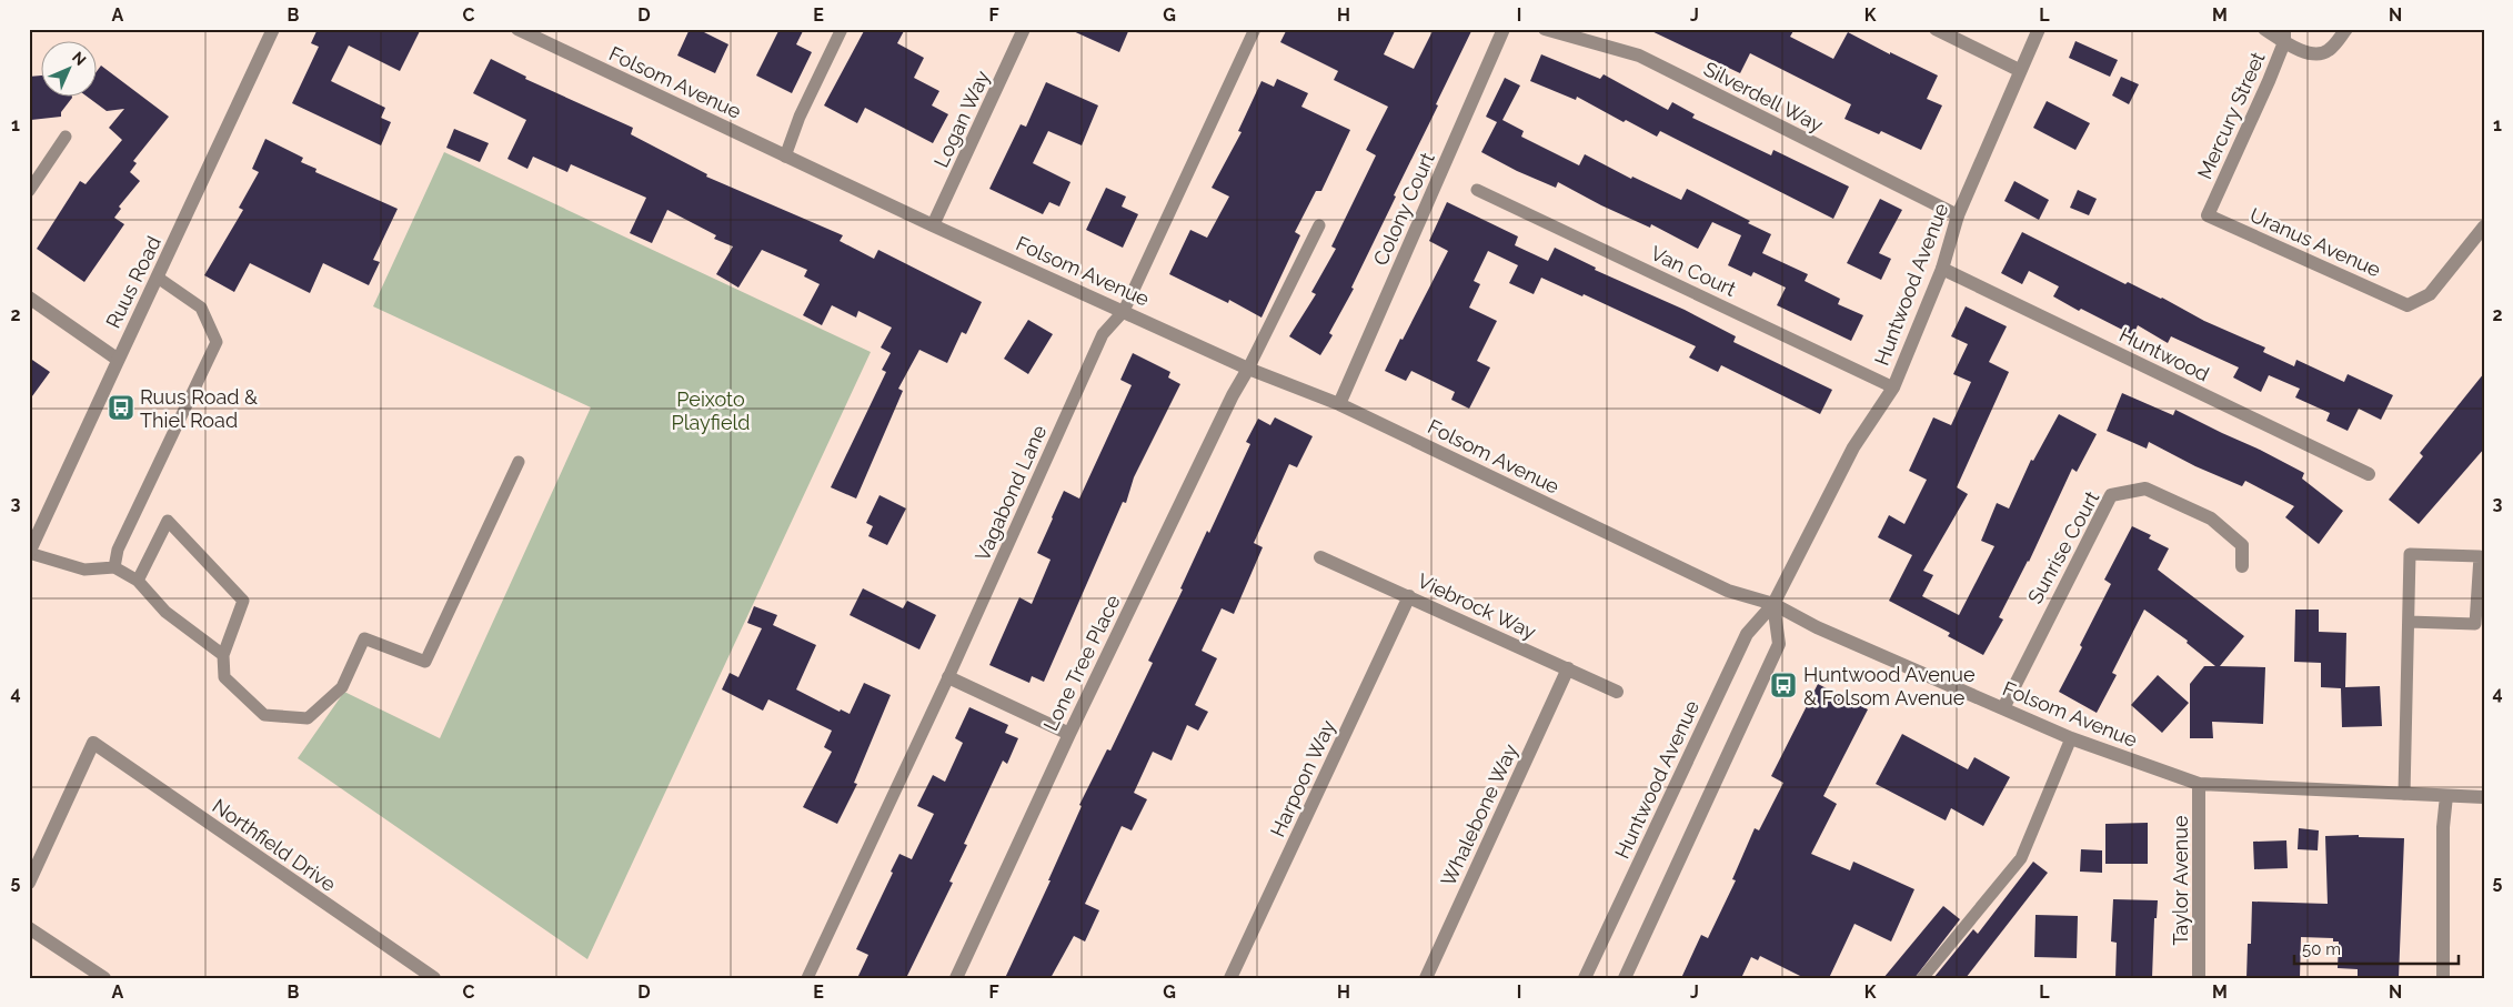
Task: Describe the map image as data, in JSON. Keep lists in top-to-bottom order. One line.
{"streets":{"street":["Folsom Avenue","Silverdell Way","Mercury Street","Logan Way","Colony Court","Uranus Avenue","Ruus Road","Huntwood Avenue","Huntwood","Sunrise Court","Viebrock Way","Lone Tree Place","Harpoon Way","Whalebone Way","Northfield Drive","Taylor Avenue"],"lane":["Van Court","Vagabond Lane"]},"crossings":[["Folsom Avenue","Logan Way"],["Folsom Avenue","Colony Court"],["Folsom Avenue","Huntwood Avenue"],["Folsom Avenue","Vagabond Lane"],["Folsom Avenue","Sunrise Court"],["Folsom Avenue","Lone Tree Place"],["Folsom Avenue","Taylor Avenue"],["Silverdell Way","Huntwood Avenue"],["Mercury Street","Uranus Avenue"],["Van Court","Huntwood Avenue"],["Huntwood Avenue","Huntwood"],["Viebrock Way","Harpoon Way"],["Viebrock Way","Whalebone Way"]],"parks":["Peixoto Playfield"],"places":{"bus stop":["Ruus Road & Thiel Road","Huntwood Avenue & Folsom Avenue"]},"scale_bar":"50 m","north":"top right","grid":{"columns":["A","B","C","D","E","F","G","H","I","J","K","L","M","N"],"rows":["1","2","3","4","5"]}}
